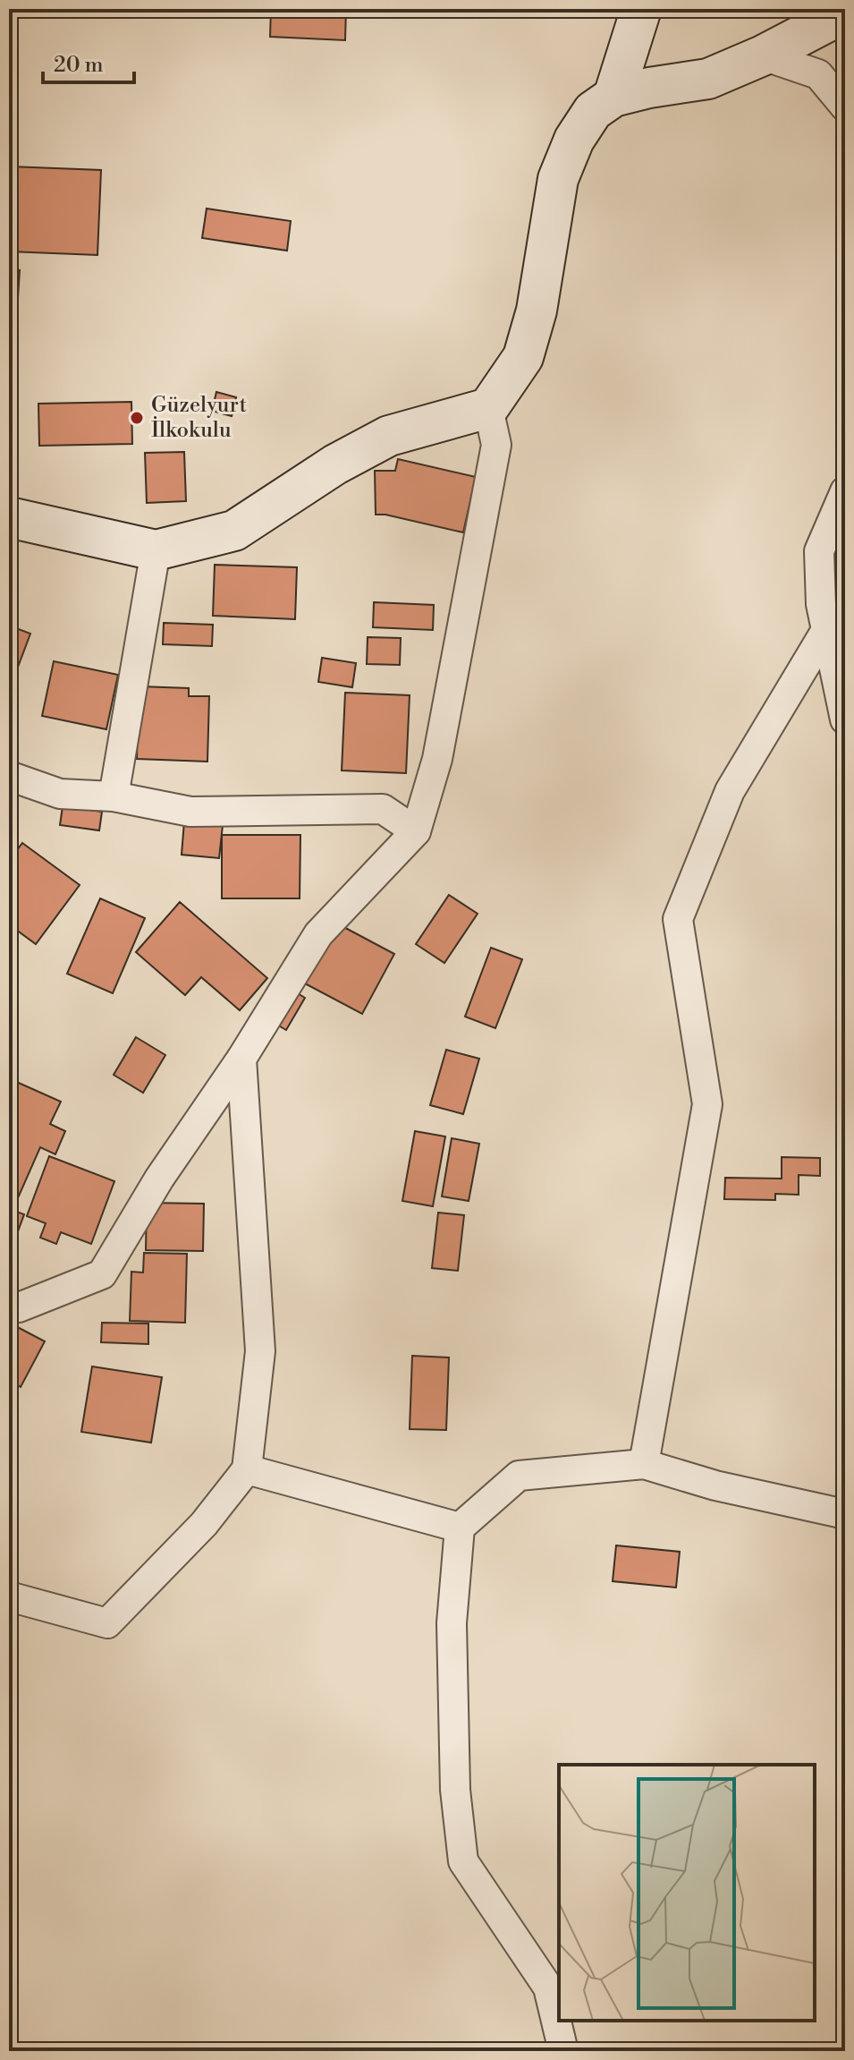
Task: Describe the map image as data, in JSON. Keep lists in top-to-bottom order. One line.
{"places":["Güzelyurt İlkokulu"],"scale_bar":"20 m"}
